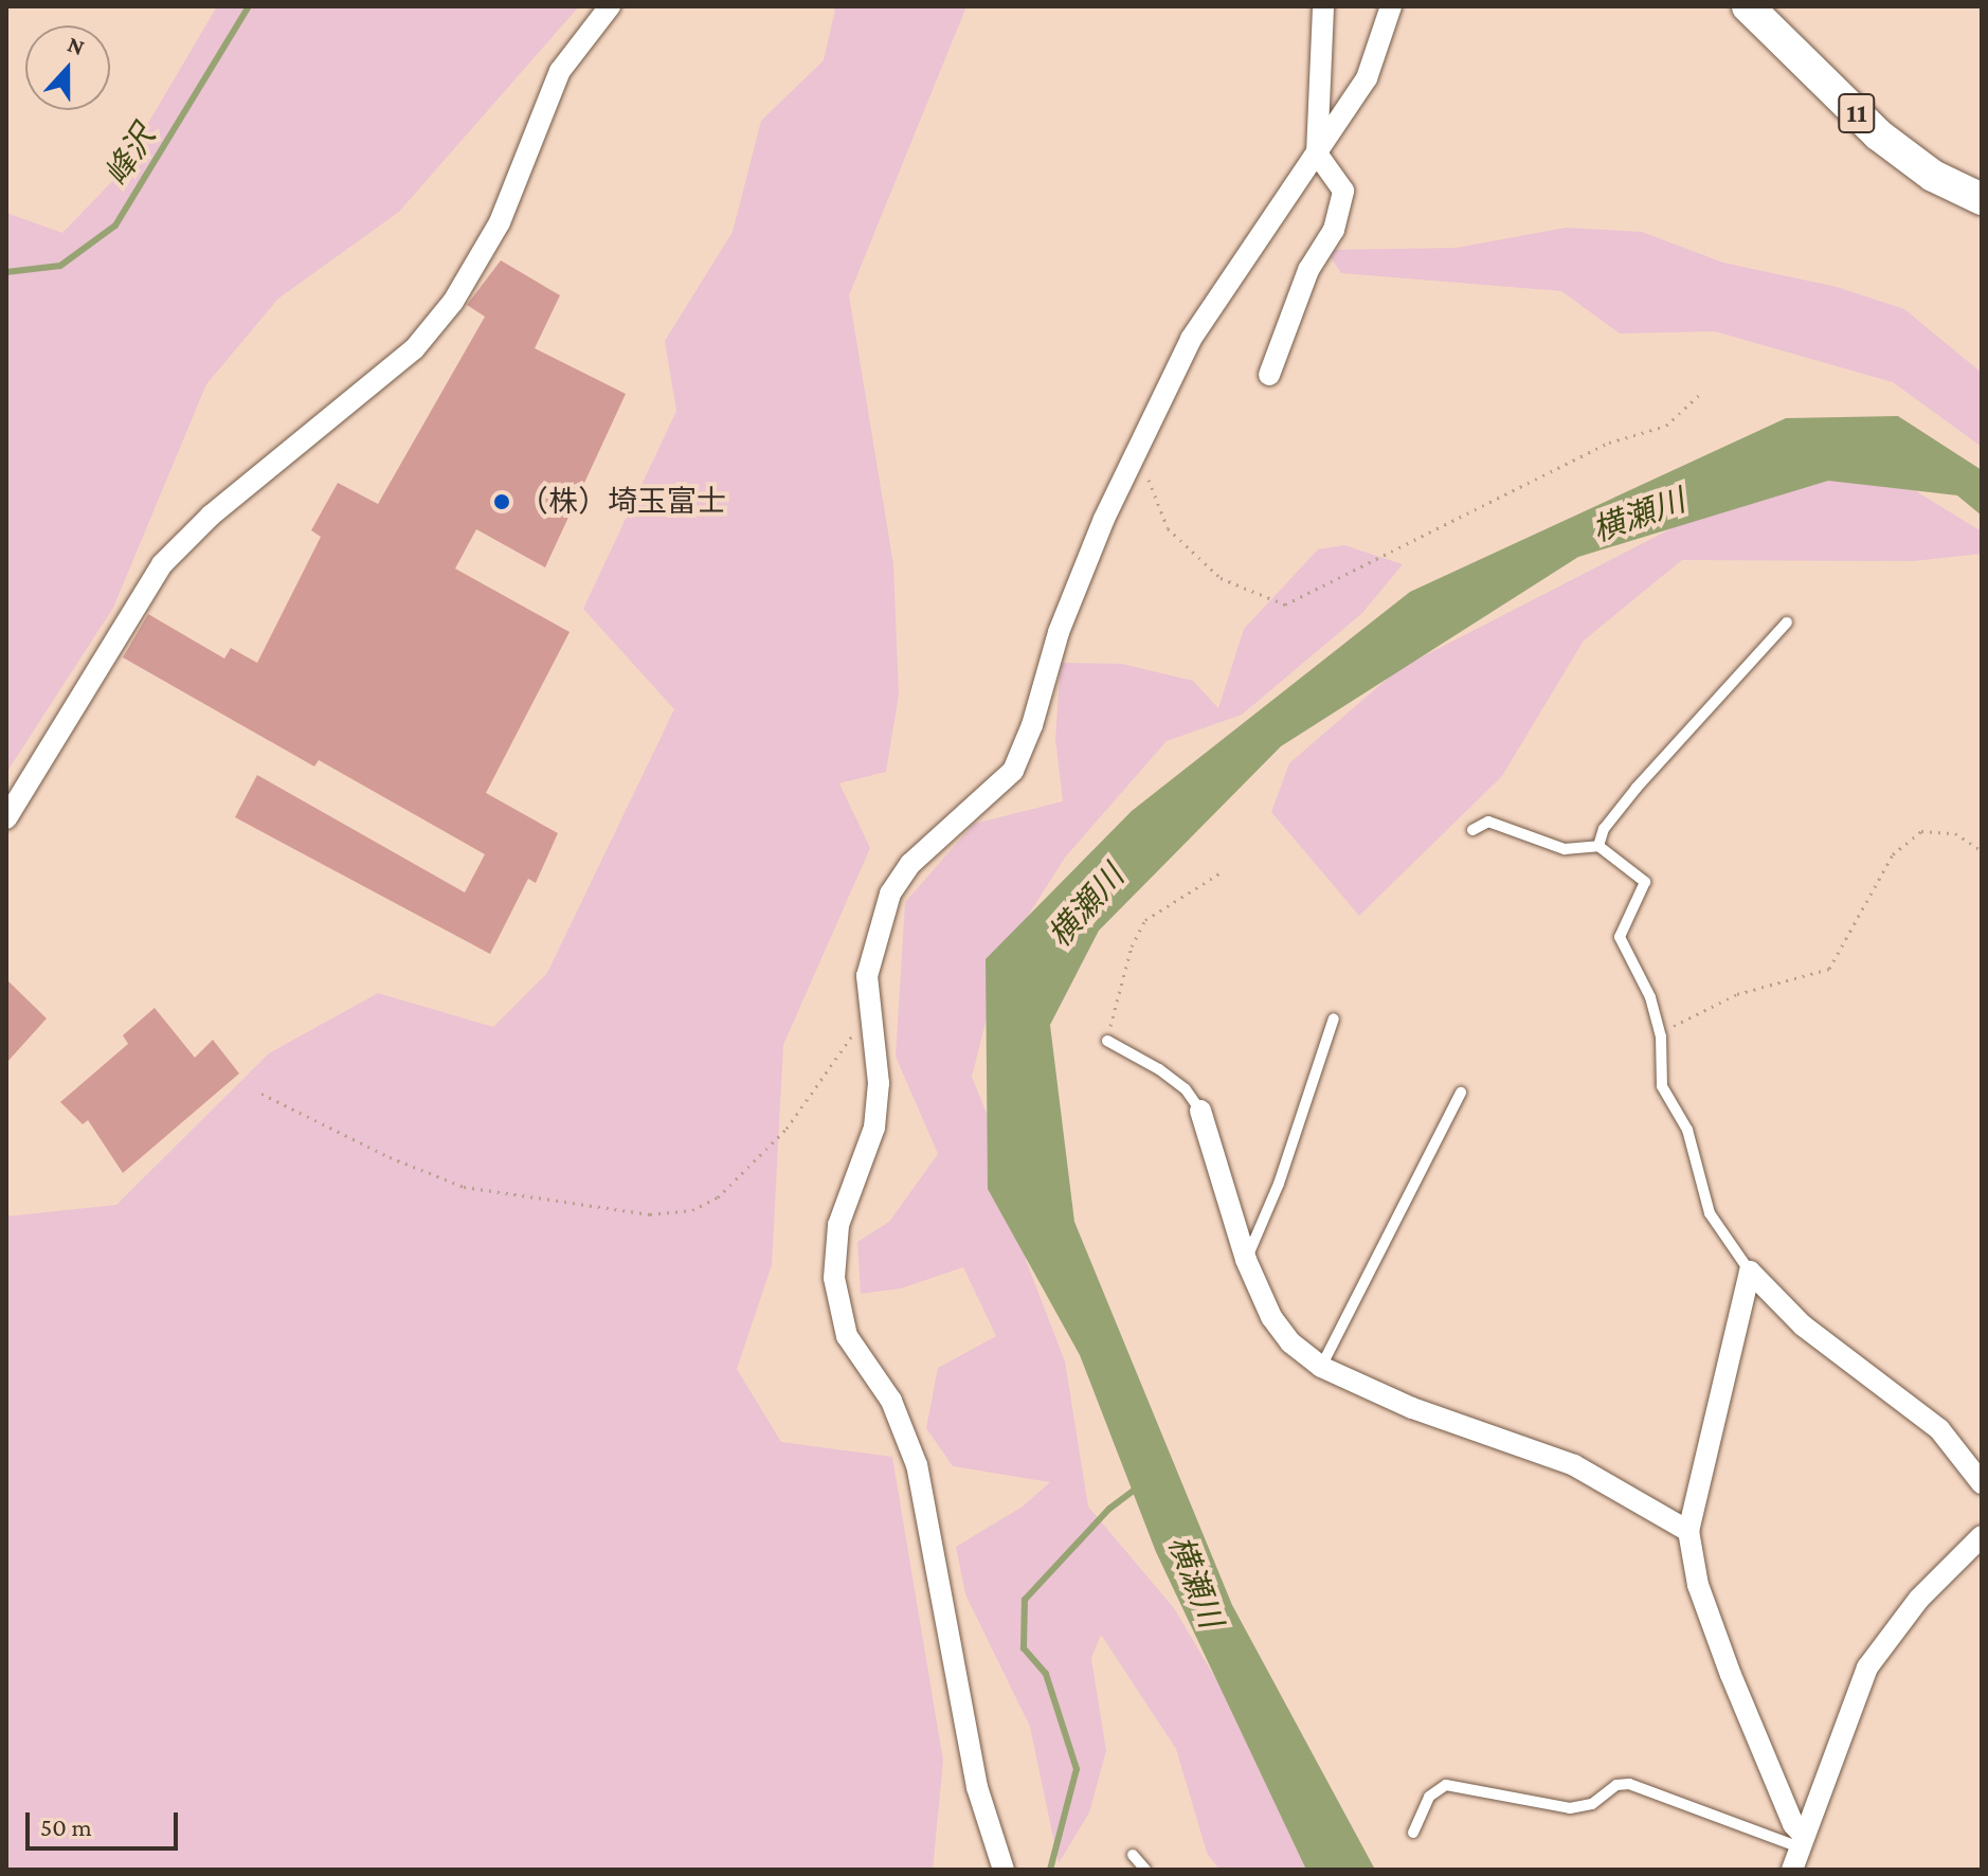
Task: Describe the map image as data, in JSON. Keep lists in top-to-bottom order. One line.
{"streets":{"main road":["11"]},"water":["峰沢","横瀬川"],"places":["（株）埼玉富士"],"scale_bar":"50 m","north":"top"}
